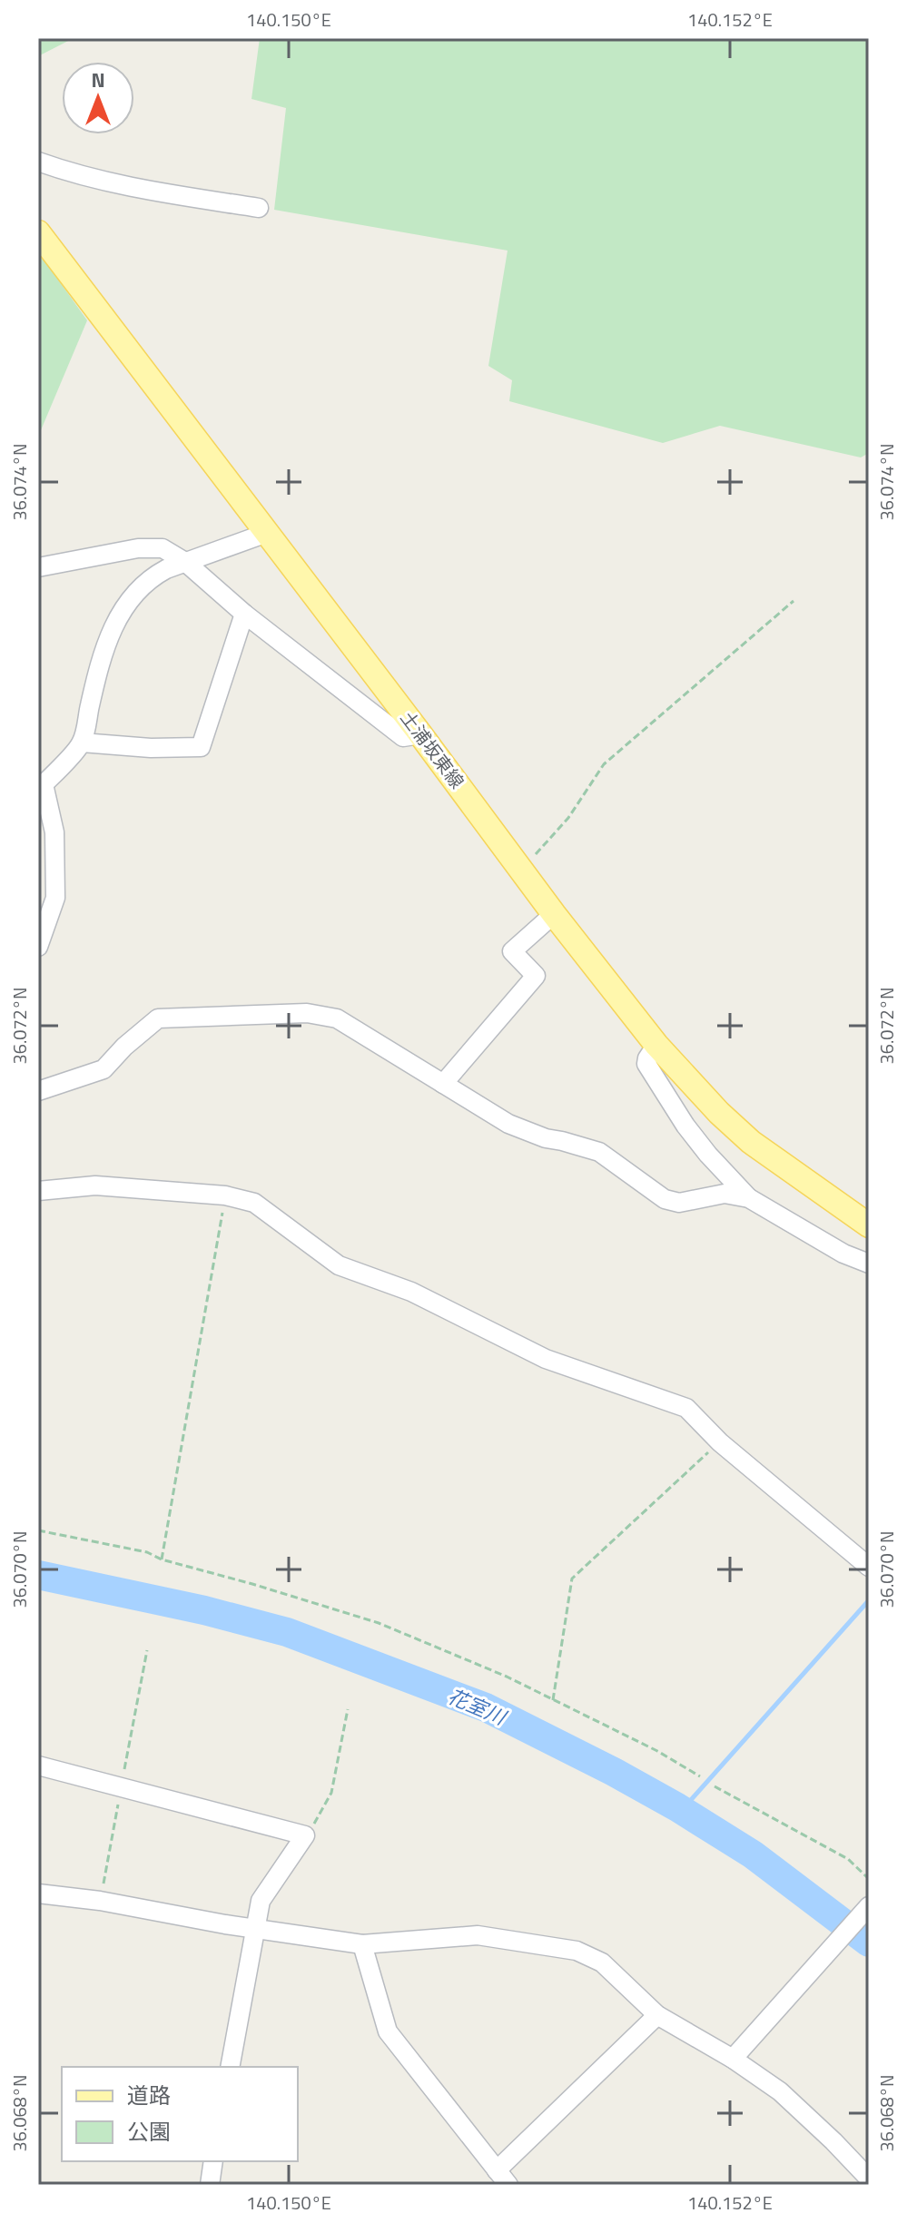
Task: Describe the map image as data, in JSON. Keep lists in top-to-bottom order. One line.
{"streets":{"main road":["土浦坂東線"]},"water":["花室川"],"legend":["道路","公園"],"north":"top","coordinates":["140.150°E","140.152°E","36.074°N","36.072°N","36.070°N","36.068°N"]}
